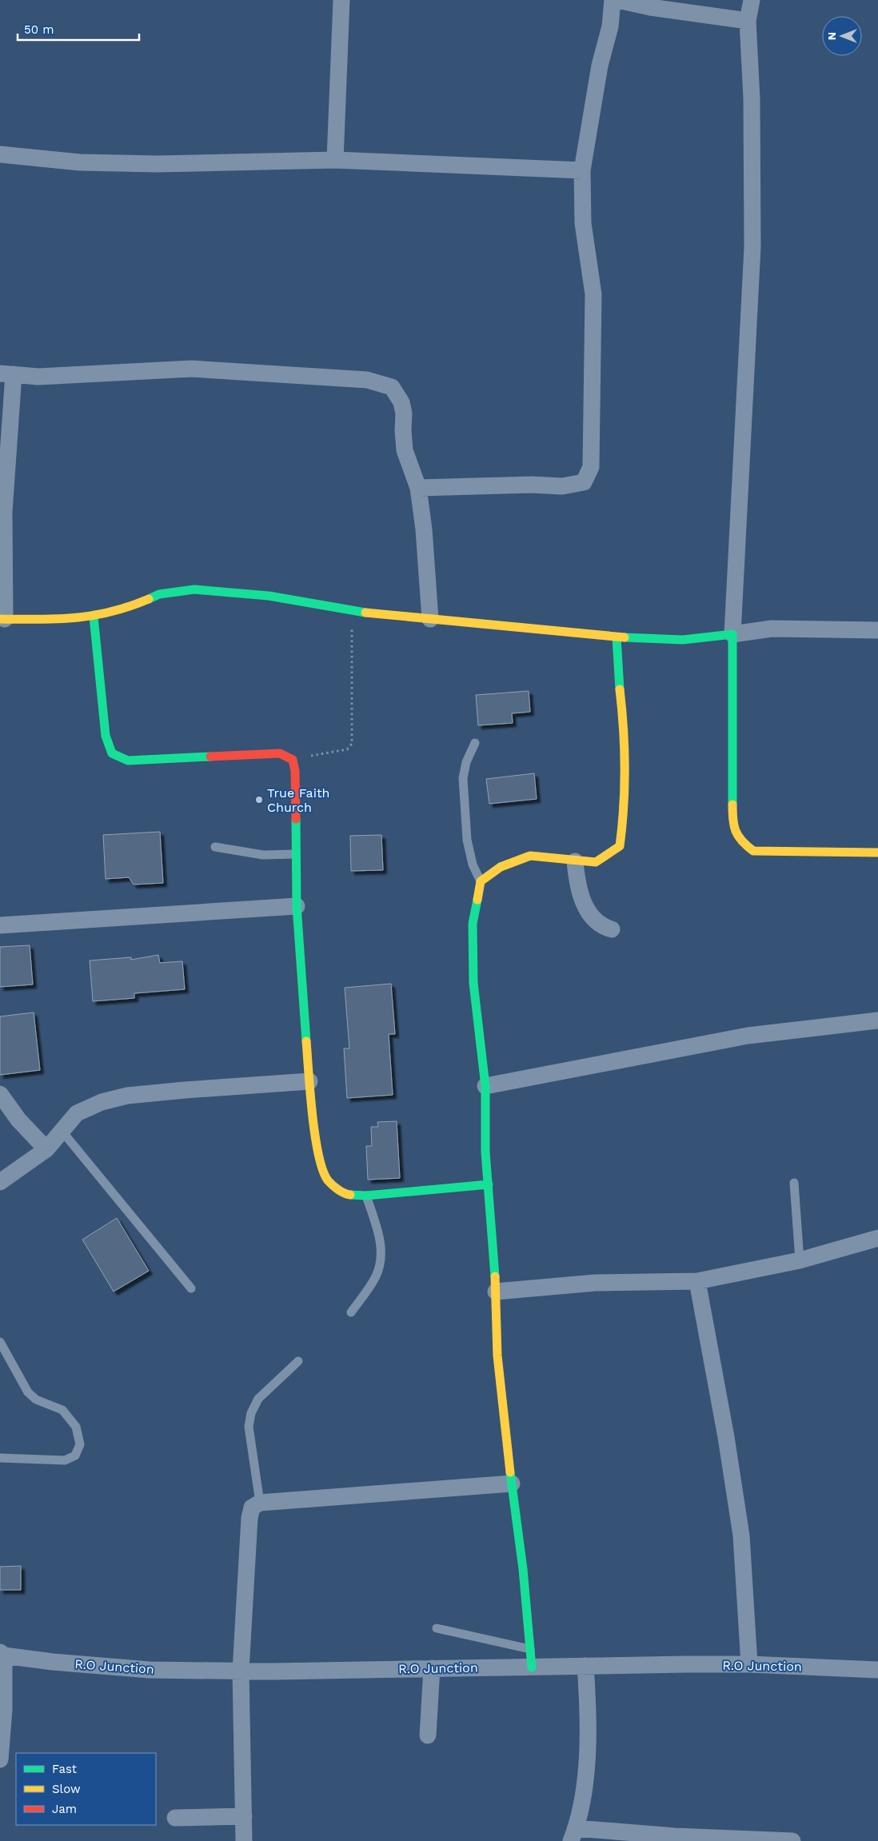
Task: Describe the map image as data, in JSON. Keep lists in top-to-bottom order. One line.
{"streets":{"street":["R.O Junction"]},"places":["True Faith Church"],"legend":["Fast","Slow","Jam"],"scale_bar":"50 m","north":"left"}
